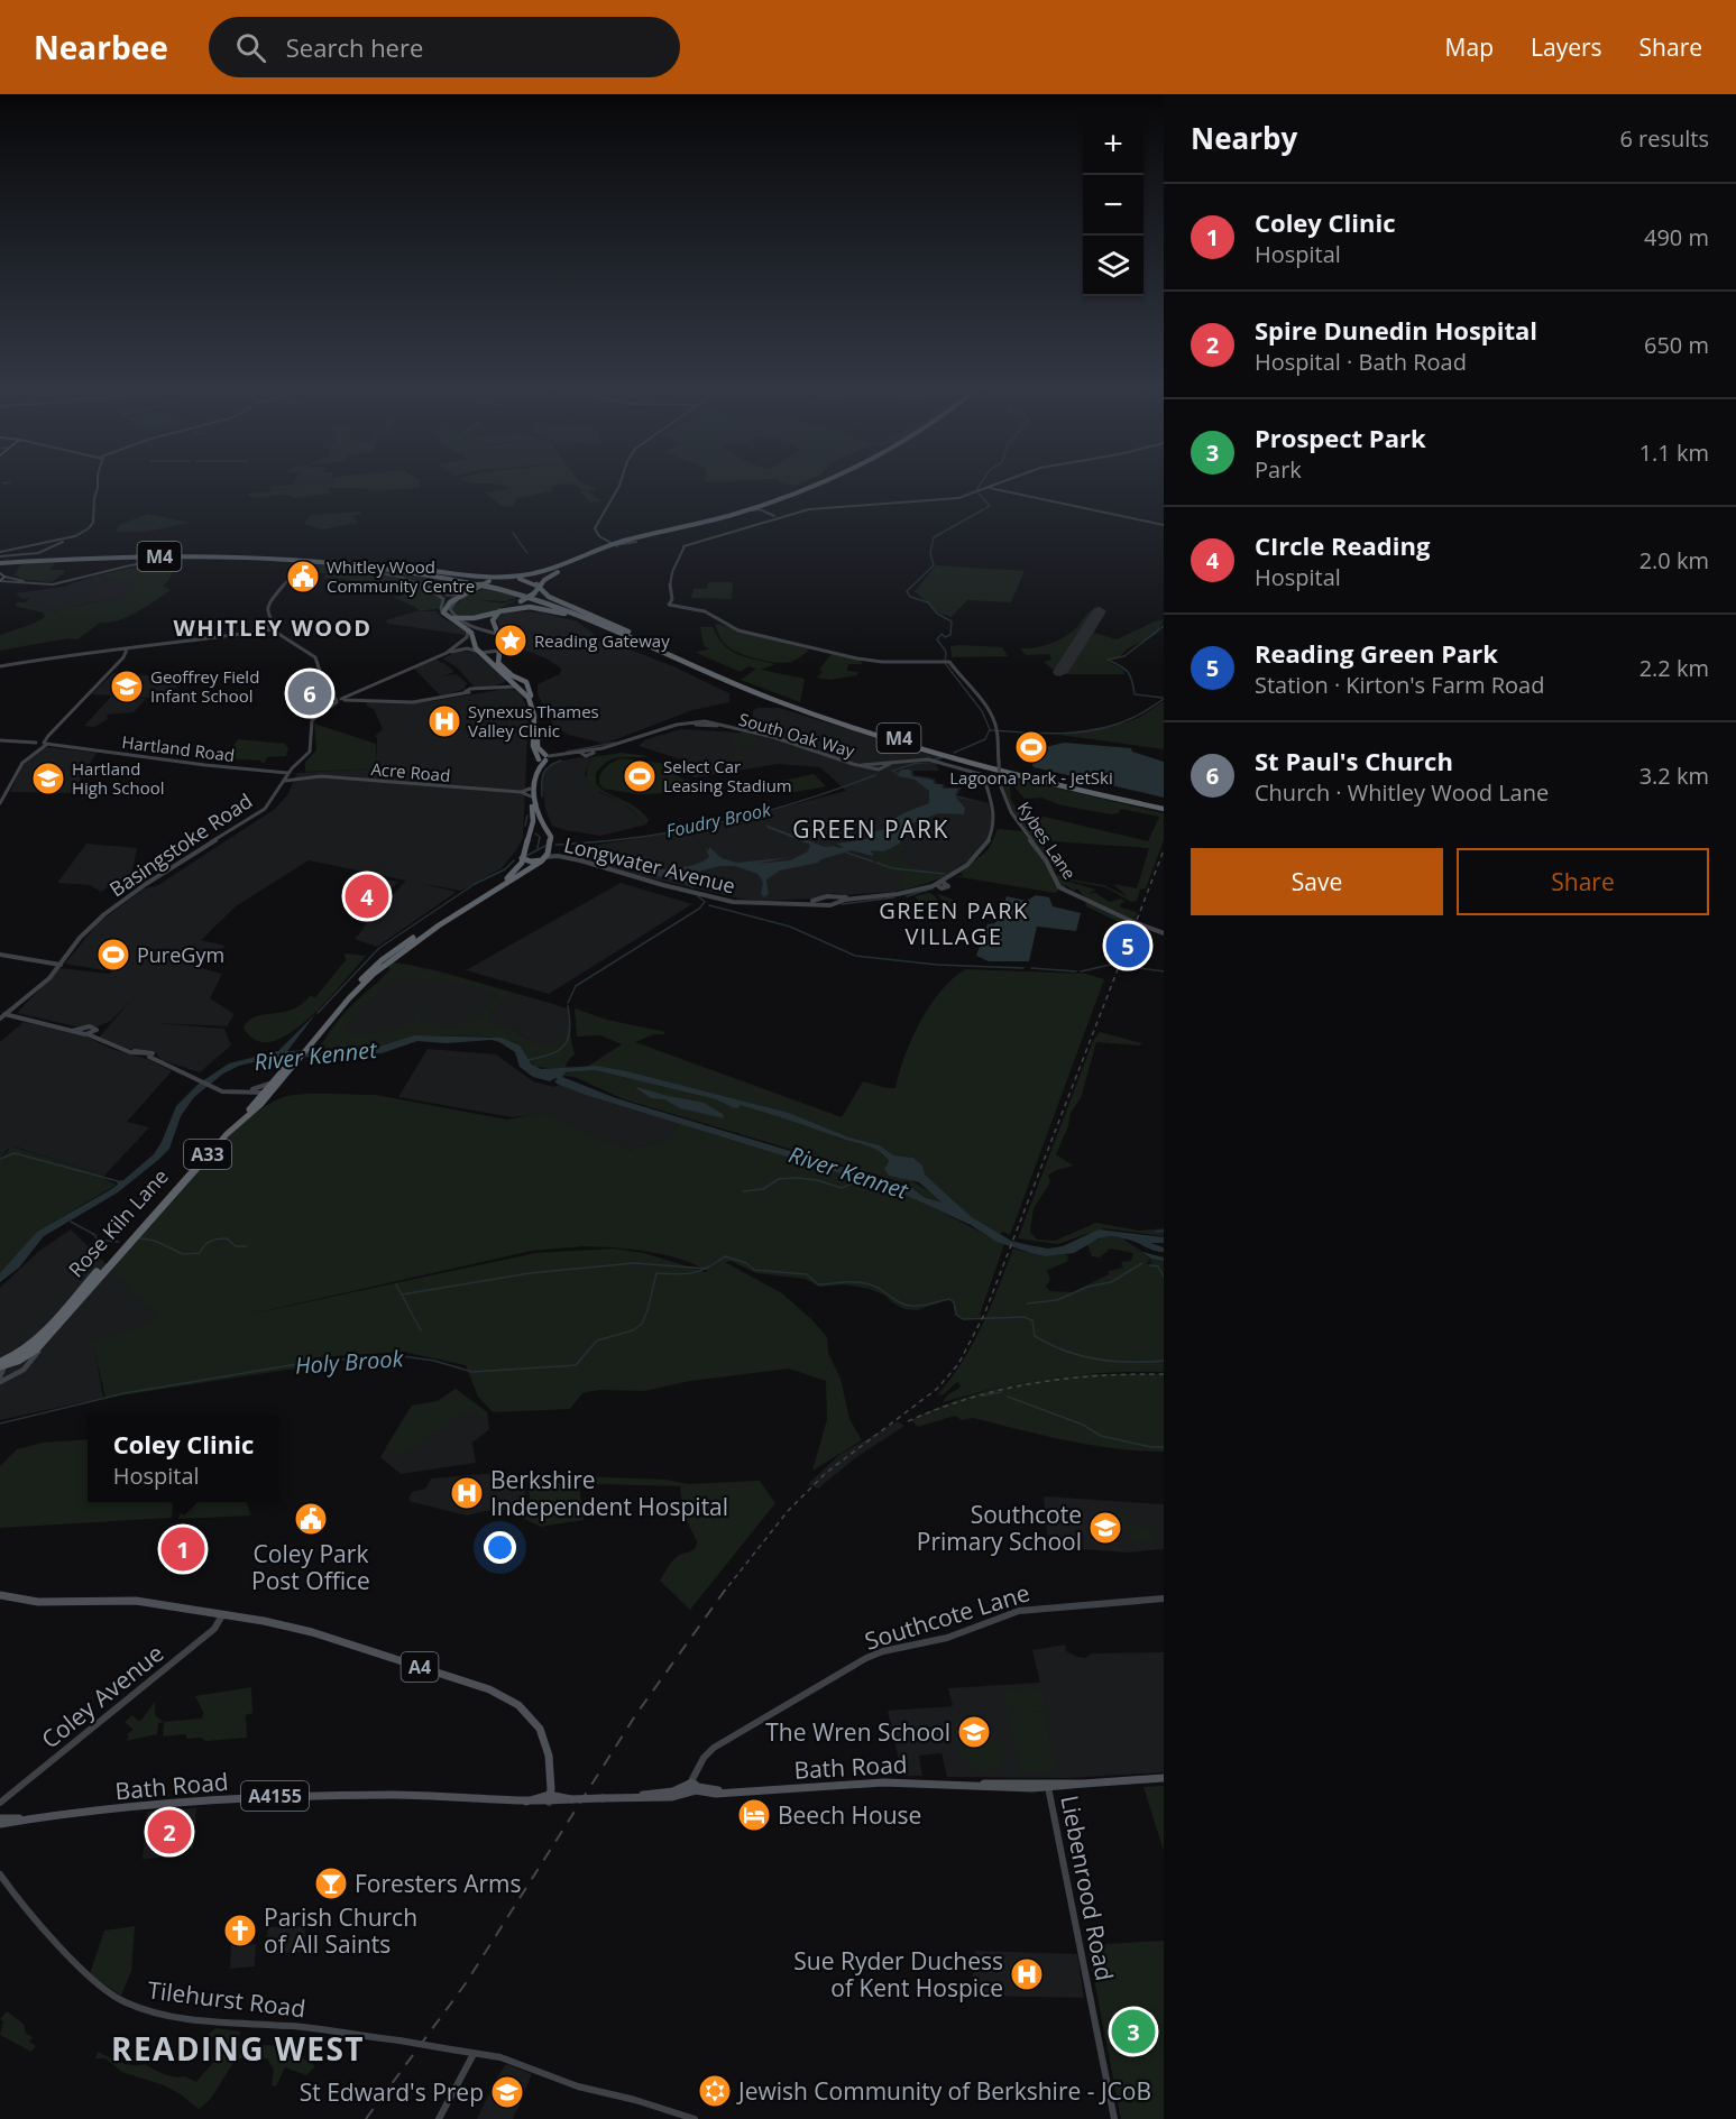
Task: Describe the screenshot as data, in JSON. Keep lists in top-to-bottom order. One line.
{"streets":{"highway":["M4","A33","Rose Kiln Lane"],"main road":["A4","Bath Road","A4155"],"street":["South Oak Way","Hartland Road","Acre Road","Kybes Lane","Basingstoke Road","Longwater Avenue","Southcote Lane","Coley Avenue","Liebenrood Road","Tilehurst Road"]},"crossings":[["Hartland Road","Acre Road"],["Hartland Road","Basingstoke Road"],["Acre Road","A33"],["Longwater Avenue","A33"],["A33","Rose Kiln Lane"],["Southcote Lane","Bath Road"],["A4","Coley Avenue"],["A4","Bath Road"],["Bath Road","Liebenrood Road"]],"districts":["WHITLEY WOOD","GREEN PARK","GREEN PARK VILLAGE","READING WEST"],"water":["Foudry Brook","River Kennet","Holy Brook"],"places":{"public building":["Whitley Wood Community Centre","Coley Park Post Office"],"place":["Reading Gateway"],"school or university":["Geoffrey Field Infant School","Hartland High School","Southcote Primary School","The Wren School","St Edward's Prep"],"hospital":["Synexus Thames Valley Clinic","Berkshire Independent Hospital","Sue Ryder Duchess of Kent Hospice"],"sports":["Lagoona Park - JetSki","Select Car Leasing Stadium","PureGym"],"hotel":["Beech House"],"bar":["Foresters Arms"],"church":["Parish Church of All Saints"],"synagogue":["Jewish Community of Berkshire - JCoB"]},"page":{"header":"Nearbee","search":"Search here","nav":["Map","Layers","Share"],"heading":["Nearby","6 results"],"map_buttons":["+","−"],"list":[{"mark":"1","name":"Coley Clinic","note":"Hospital","value":"490 m"},{"mark":"2","name":"Spire Dunedin Hospital","note":"Hospital · Bath Road","value":"650 m"},{"mark":"3","name":"Prospect Park","note":"Park","value":"1.1 km"},{"mark":"4","name":"CIrcle Reading","note":"Hospital","value":"2.0 km"},{"mark":"5","name":"Reading Green Park","note":"Station · Kirton's Farm Road","value":"2.2 km"},{"mark":"6","name":"St Paul's Church","note":"Church · Whitley Wood Lane","value":"3.2 km"}],"pins":["6","4","5","1","2","3"],"buttons":["Save","Share"],"popup":["Coley Clinic","Hospital"]}}
